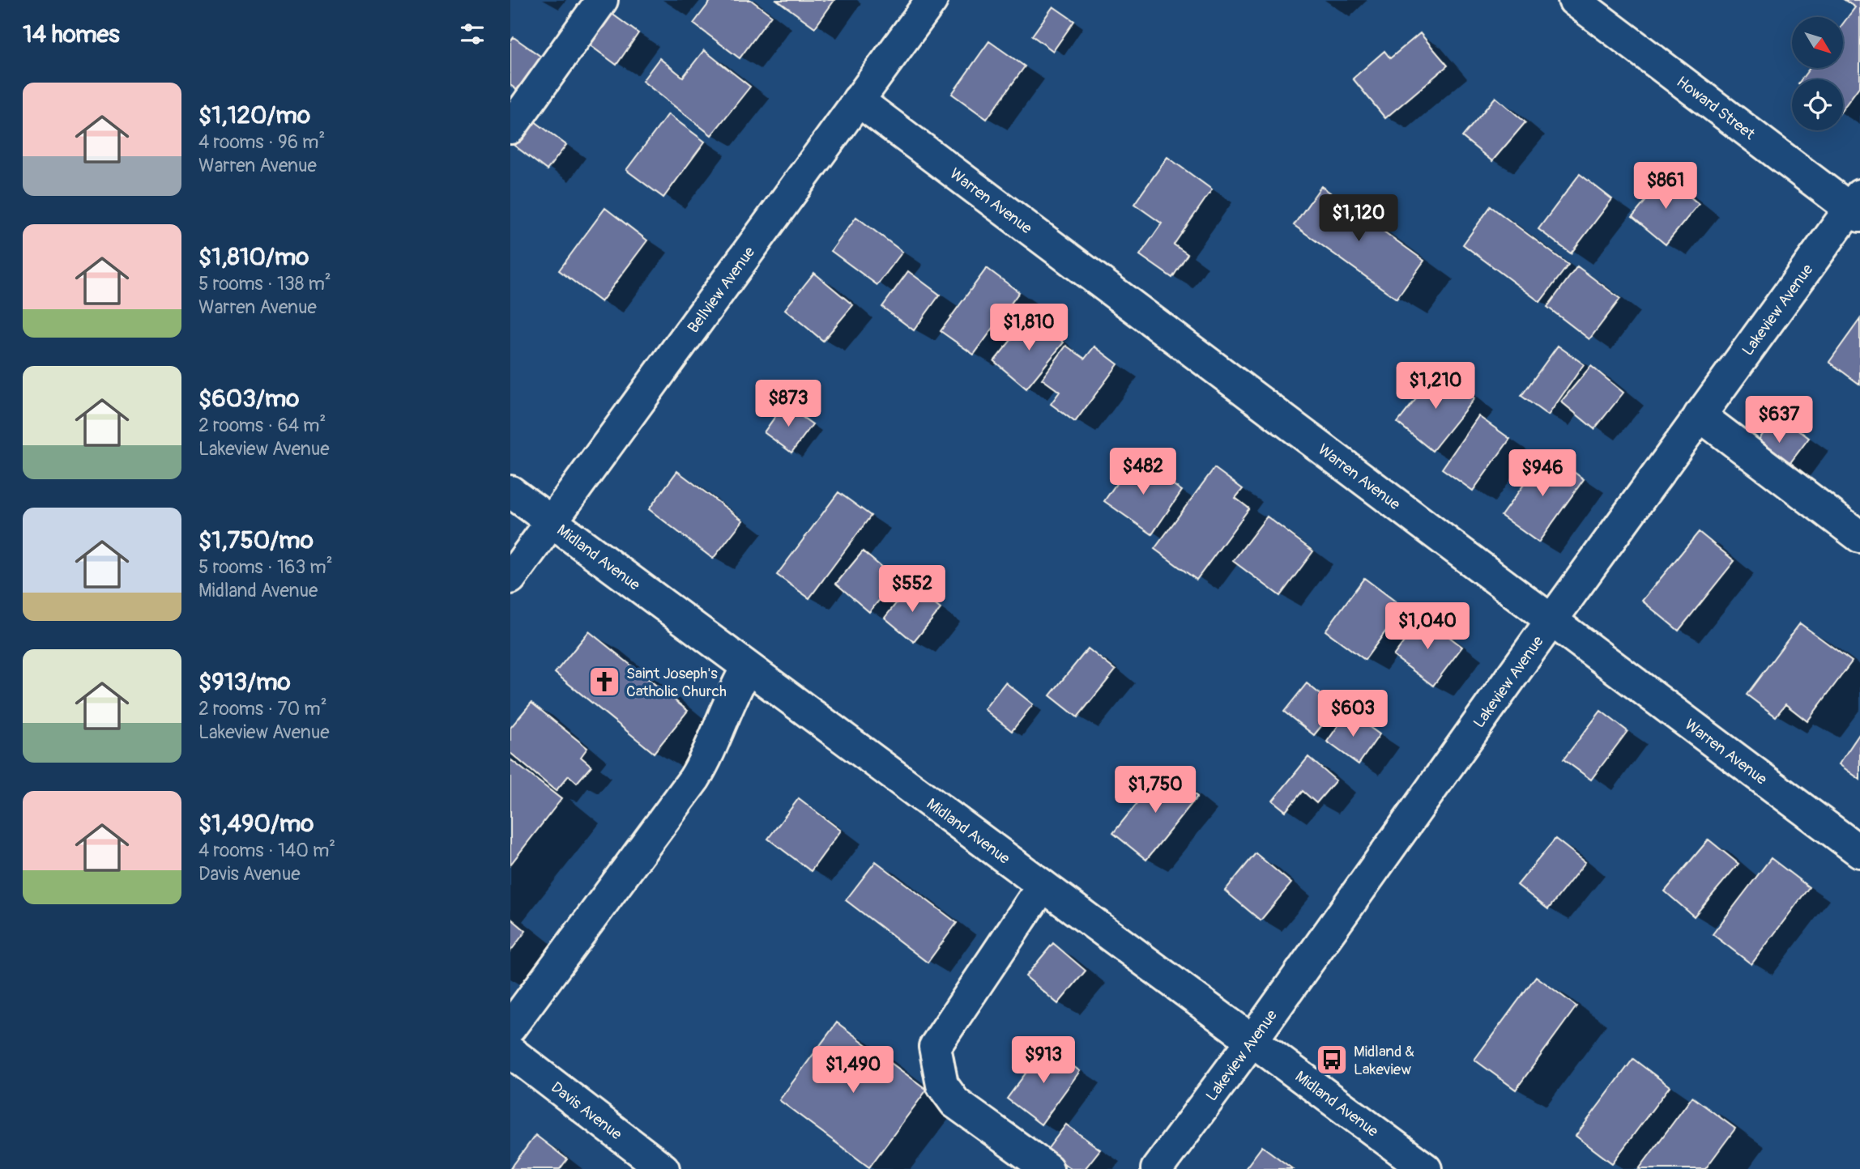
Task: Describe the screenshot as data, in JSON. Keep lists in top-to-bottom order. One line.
{"streets":{"street":["Howard Street","Warren Avenue","Bellview Avenue","Lakeview Avenue","Midland Avenue","Davis Avenue"]},"crossings":[["Howard Street","Lakeview Avenue"],["Warren Avenue","Bellview Avenue"],["Warren Avenue","Lakeview Avenue"],["Bellview Avenue","Midland Avenue"],["Lakeview Avenue","Midland Avenue"]],"places":{"church":["Saint Joseph's Catholic Church"],"bus stop":["Midland & Lakeview"]},"north":"bottom right","page":{"heading":"14 homes","list":[{"name":"$1,120/mo","note":"4 rooms · 96 m² · Warren Avenue"},{"name":"$1,810/mo","note":"5 rooms · 138 m² · Warren Avenue"},{"name":"$603/mo","note":"2 rooms · 64 m² · Lakeview Avenue"},{"name":"$1,750/mo","note":"5 rooms · 163 m² · Midland Avenue"},{"name":"$913/mo","note":"2 rooms · 70 m² · Lakeview Avenue"},{"name":"$1,490/mo","note":"4 rooms · 140 m² · Davis Avenue"}],"price":["$861","$1,120","$1,810","$1,210","$873","$637","$482","$946","$552","$1,040","$603","$1,750","$913","$1,490"]}}
